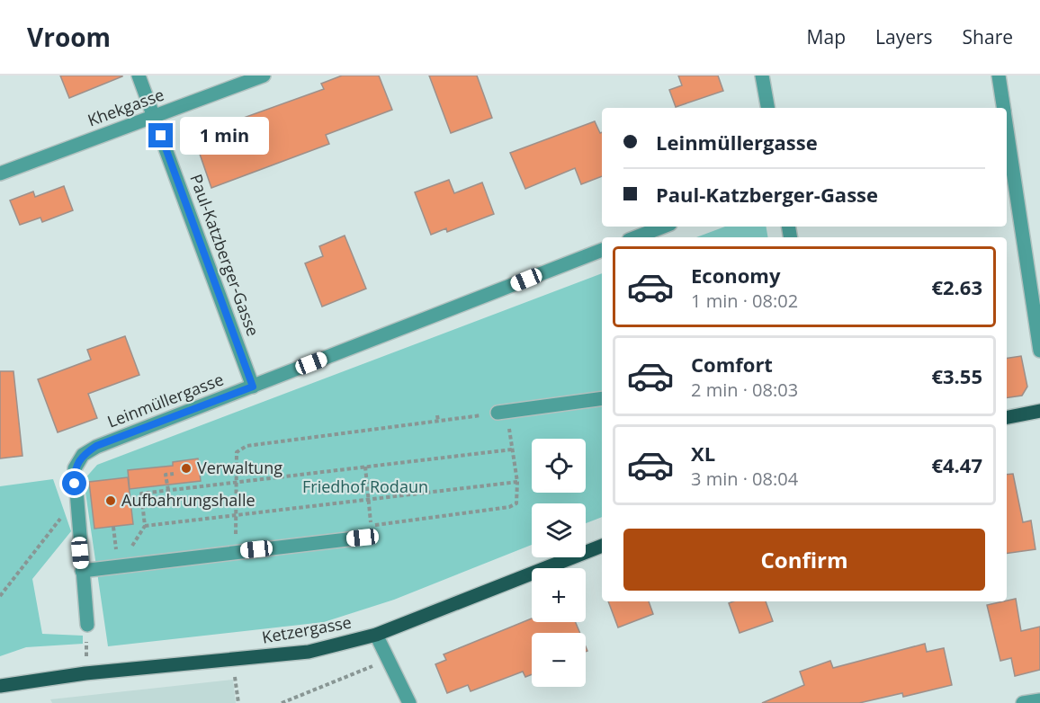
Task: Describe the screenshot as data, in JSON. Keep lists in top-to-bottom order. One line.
{"streets":{"main road":["Ketzergasse"],"street":["Khekgasse","Paul-Katzberger-Gasse","Leinmüllergasse"]},"crossings":[["Khekgasse","Paul-Katzberger-Gasse"],["Paul-Katzberger-Gasse","Leinmüllergasse"]],"parks":["Friedhof Rodaun"],"places":["Verwaltung","Aufbahrungshalle"],"page":{"header":"Vroom","nav":["Map","Layers","Share"],"banner":["Leinmüllergasse","Paul-Katzberger-Gasse"],"bubble":"1 min","list":[{"name":"Economy","note":"1 min · 08:02","value":"€2.63"},{"name":"Comfort","note":"2 min · 08:03","value":"€3.55"},{"name":"XL","note":"3 min · 08:04","value":"€4.47"}],"map_buttons":["+","−"],"buttons":"Confirm"}}
